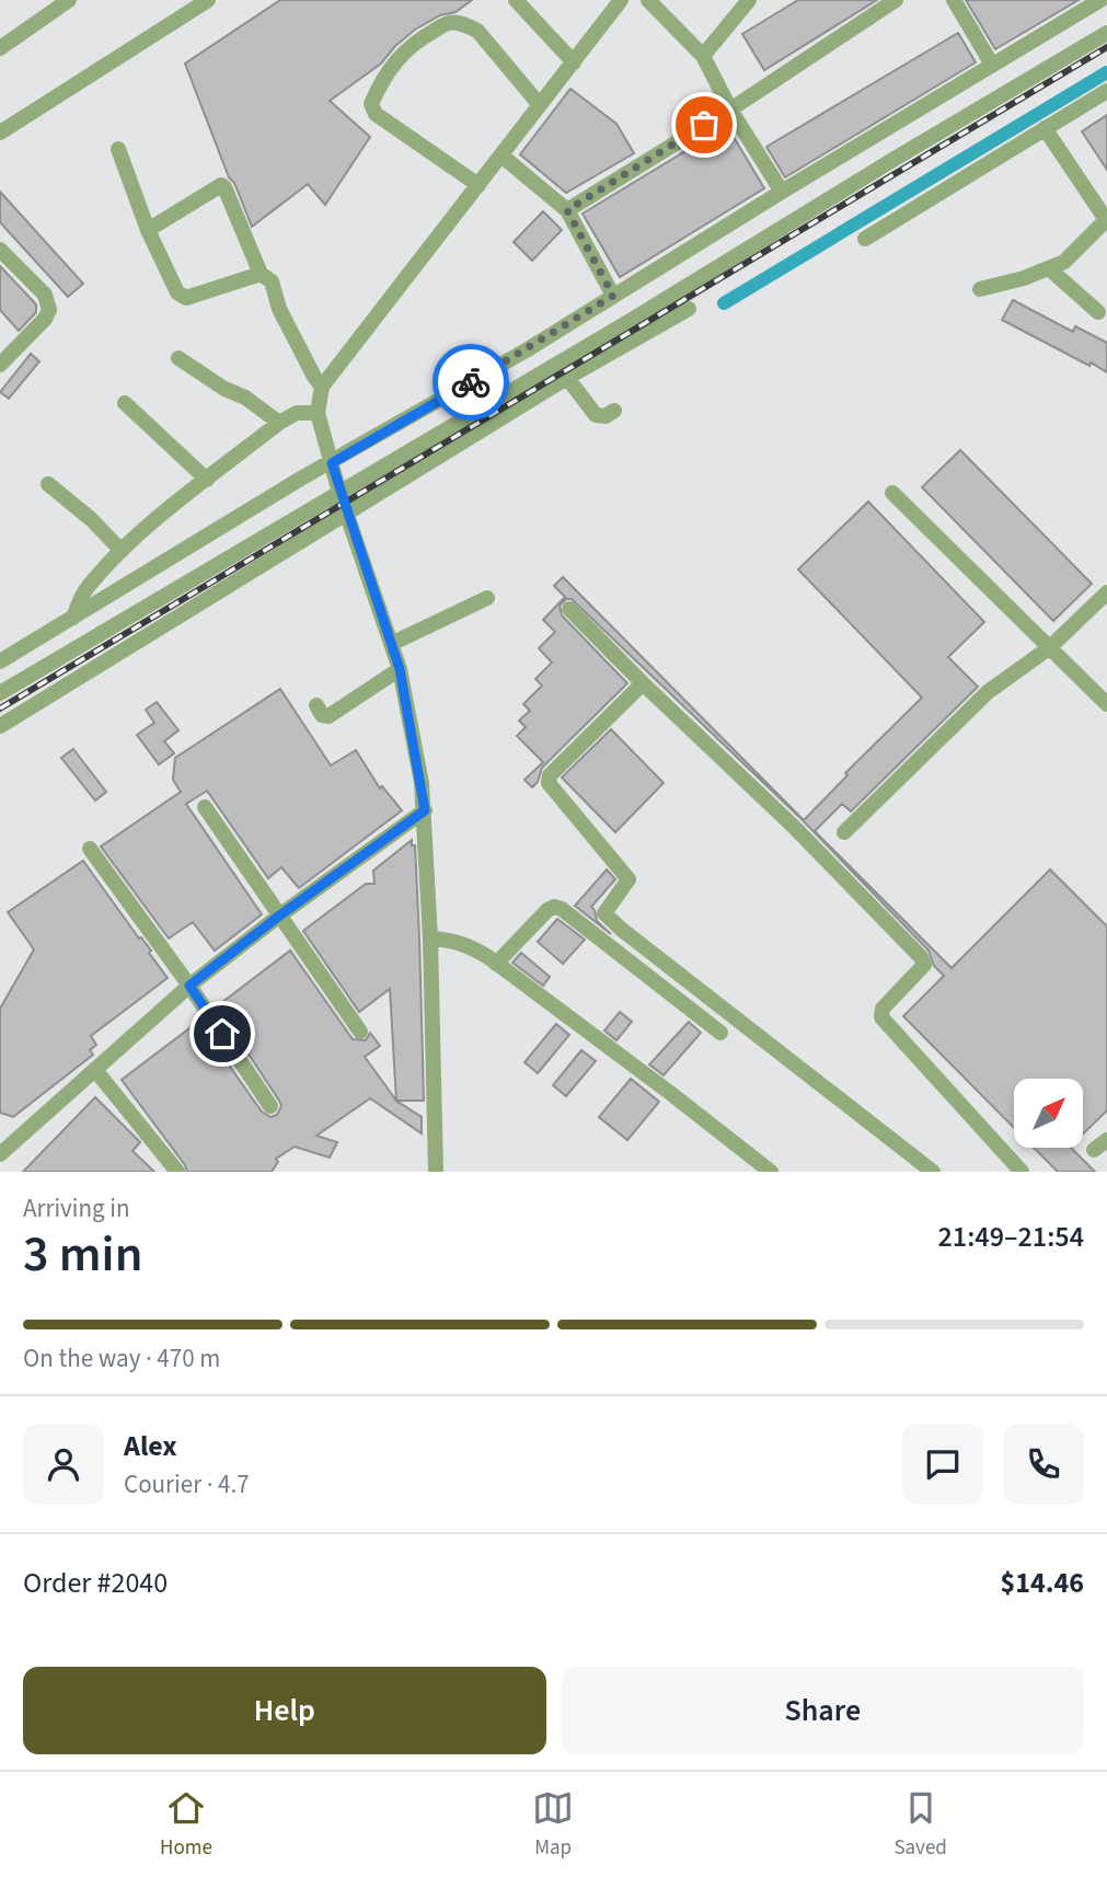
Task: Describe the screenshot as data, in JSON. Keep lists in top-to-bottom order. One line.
{"north":"top right","page":{"heading":["3 min","Arriving in","21:49–21:54"],"panel":["Alex","Courier · 4.7","Order #2040","$14.46"],"bar":"On the way · 470 m","buttons":["Help","Share"],"tabs":["Home","Map","Saved"]}}
